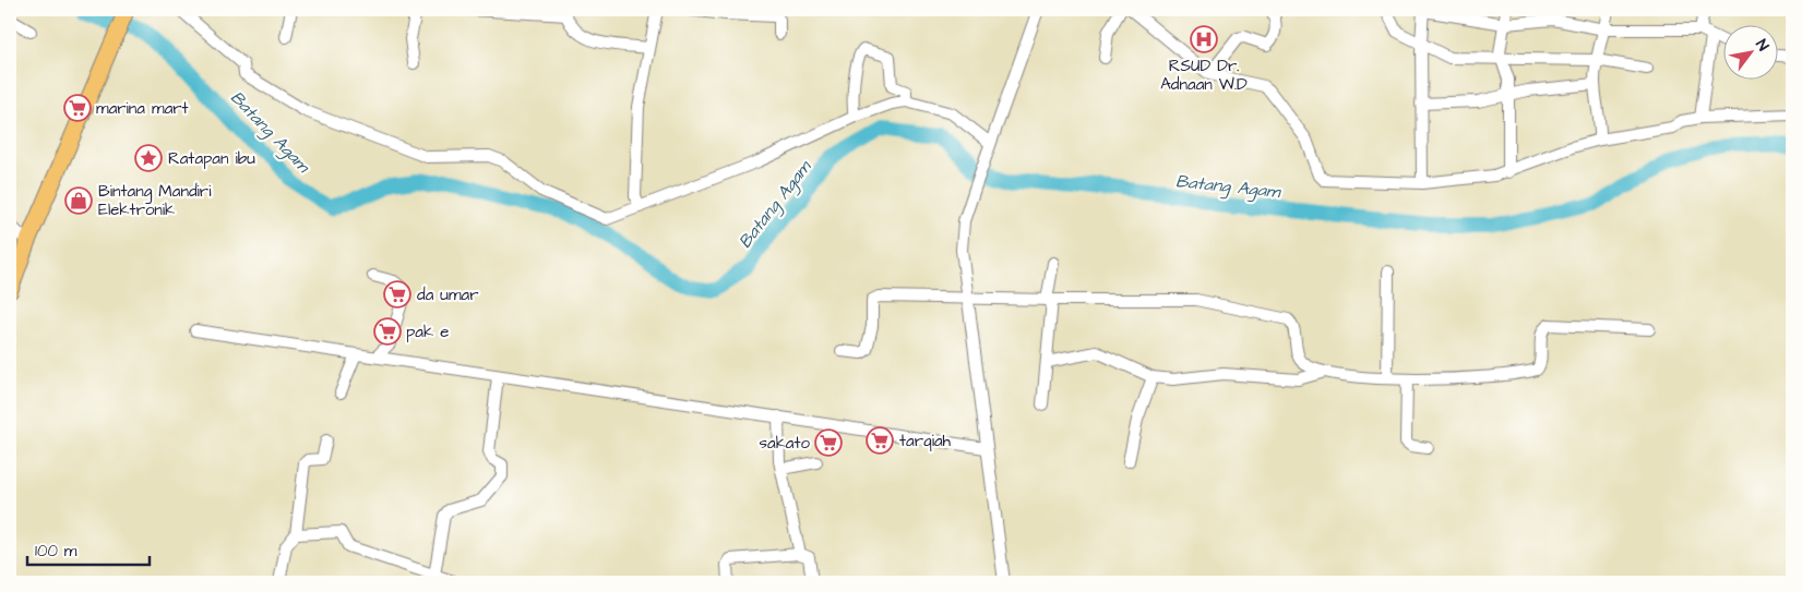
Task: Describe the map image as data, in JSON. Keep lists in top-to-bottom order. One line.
{"water":["Batang Agam"],"places":{"hospital":["RSUD Dr. Adnaan W.D"],"supermarket":["marina mart","da umar","pak e","tarqiah","sakato"],"place":["Ratapan ibu"],"shop":["Bintang Mandiri Elektronik"]},"scale_bar":"100 m","north":"top right"}
